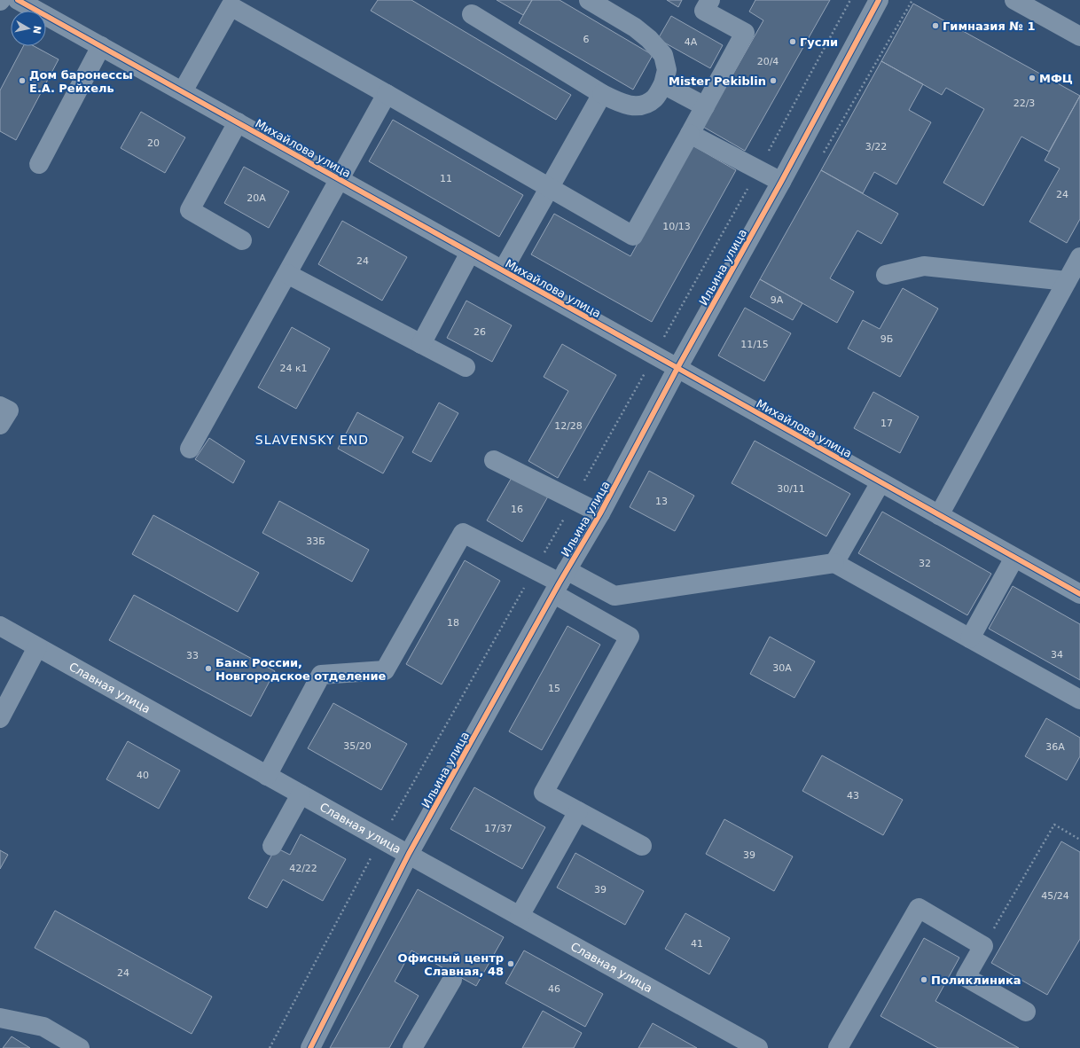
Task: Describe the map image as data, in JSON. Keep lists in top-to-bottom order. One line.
{"streets":{"street":["Михайлова улица","Ильина улица","Славная улица"]},"crossings":[["Михайлова улица","Ильина улица"],["Ильина улица","Славная улица"]],"districts":["SLAVENSKY END"],"places":["Гимназия № 1","Гусли","МФЦ","Дом баронессы Е.А. Рейхель","Mister Pekiblin","Банк России, Новгородское отделение","Офисный центр Славная, 48","Поликлиника"],"house_numbers":["6","4А","20/4","22/3","20","3/22","11","24","20А","10/13","24","9А","26","9Б","11/15","24 к1","17","12/28","30/11","13","16","33Б","32","18","34","33","30А","15","35/20","36А","40","43","17/37","39","42/22","39","45/24","41","24","46"],"north":"right"}
